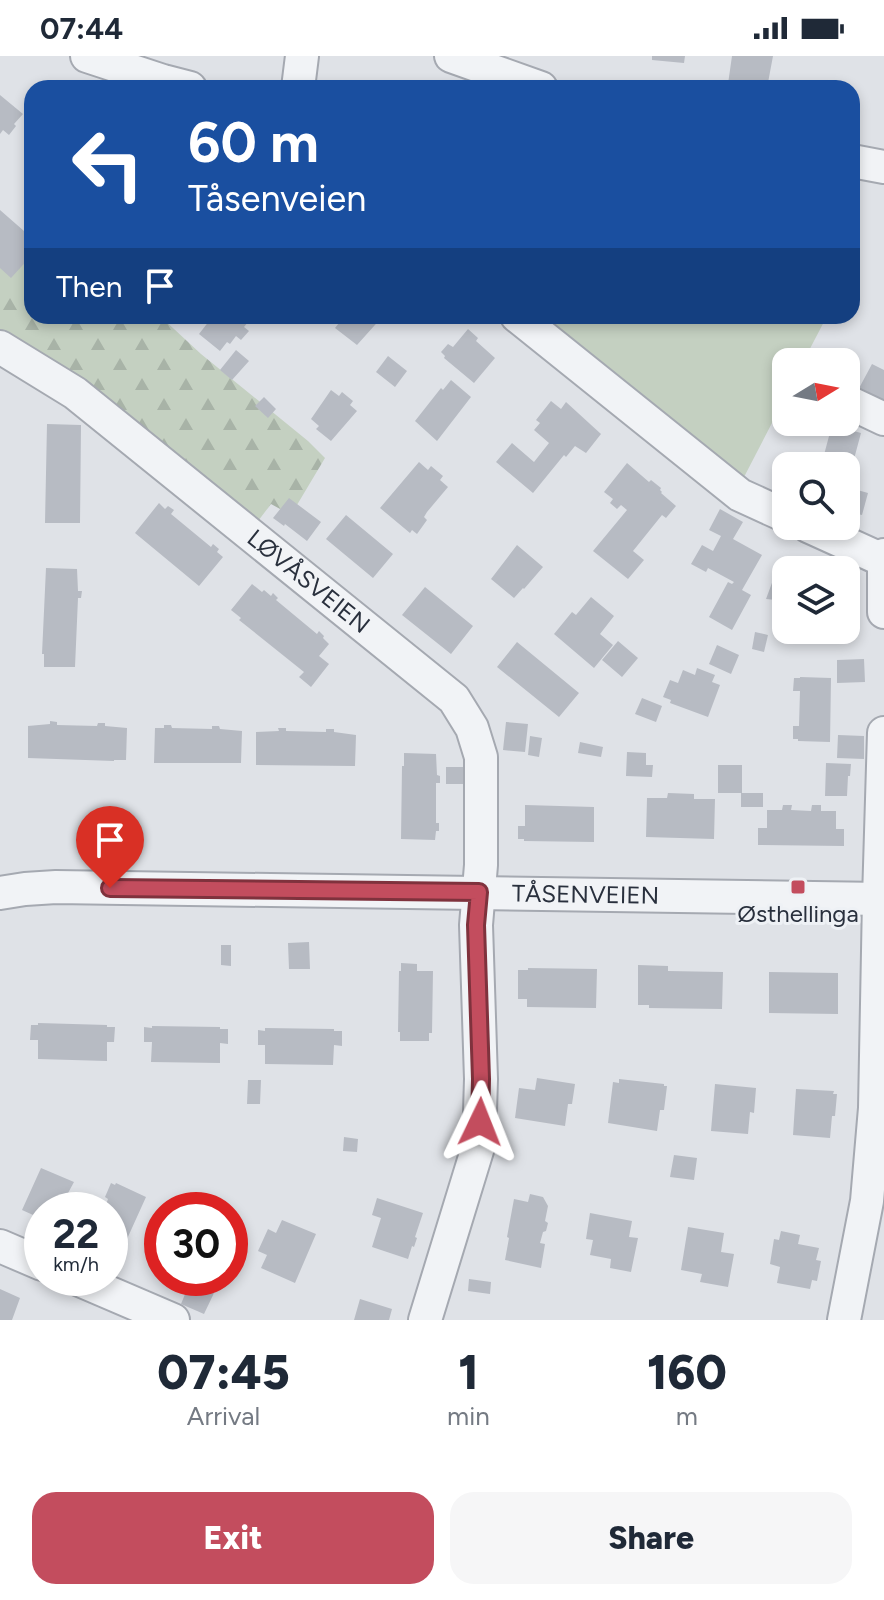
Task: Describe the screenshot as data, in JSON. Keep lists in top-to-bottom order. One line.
{"streets":{"street":["LØVÅSVEIEN","TÅSENVEIEN"]},"crossings":[["LØVÅSVEIEN","TÅSENVEIEN"]],"places":{"transit":["Østhellinga"]},"north":"right","page":{"status":"07:44","turn":["60 m","Tåsenveien"],"then":"Then","speed":"22 km/h","limit":"30","eta":["07:45","Arrival","1","min","160","m"],"buttons":["Exit","Share"]}}
